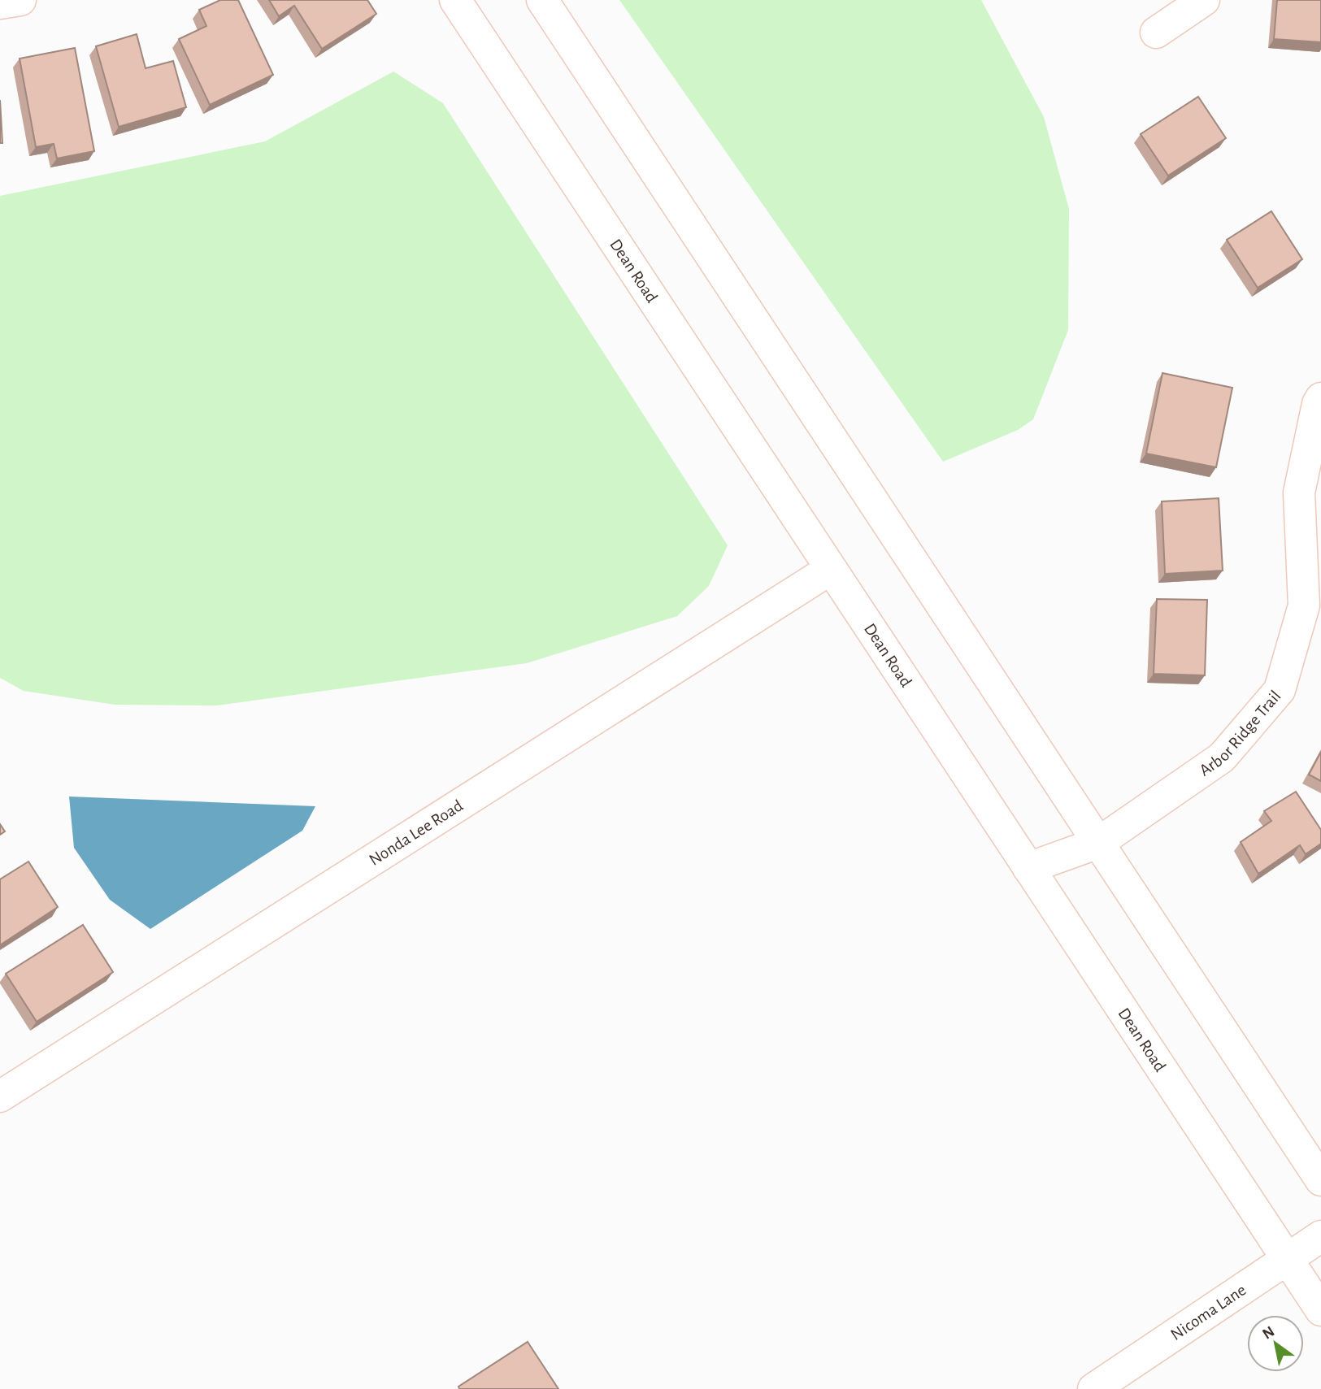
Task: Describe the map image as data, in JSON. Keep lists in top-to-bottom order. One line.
{"streets":{"main road":["Dean Road","Arbor Ridge Trail","Nonda Lee Road","Nicoma Lane"]},"crossings":[["Dean Road","Arbor Ridge Trail"],["Dean Road","Nonda Lee Road"],["Dean Road","Nicoma Lane"]],"north":"top left"}
